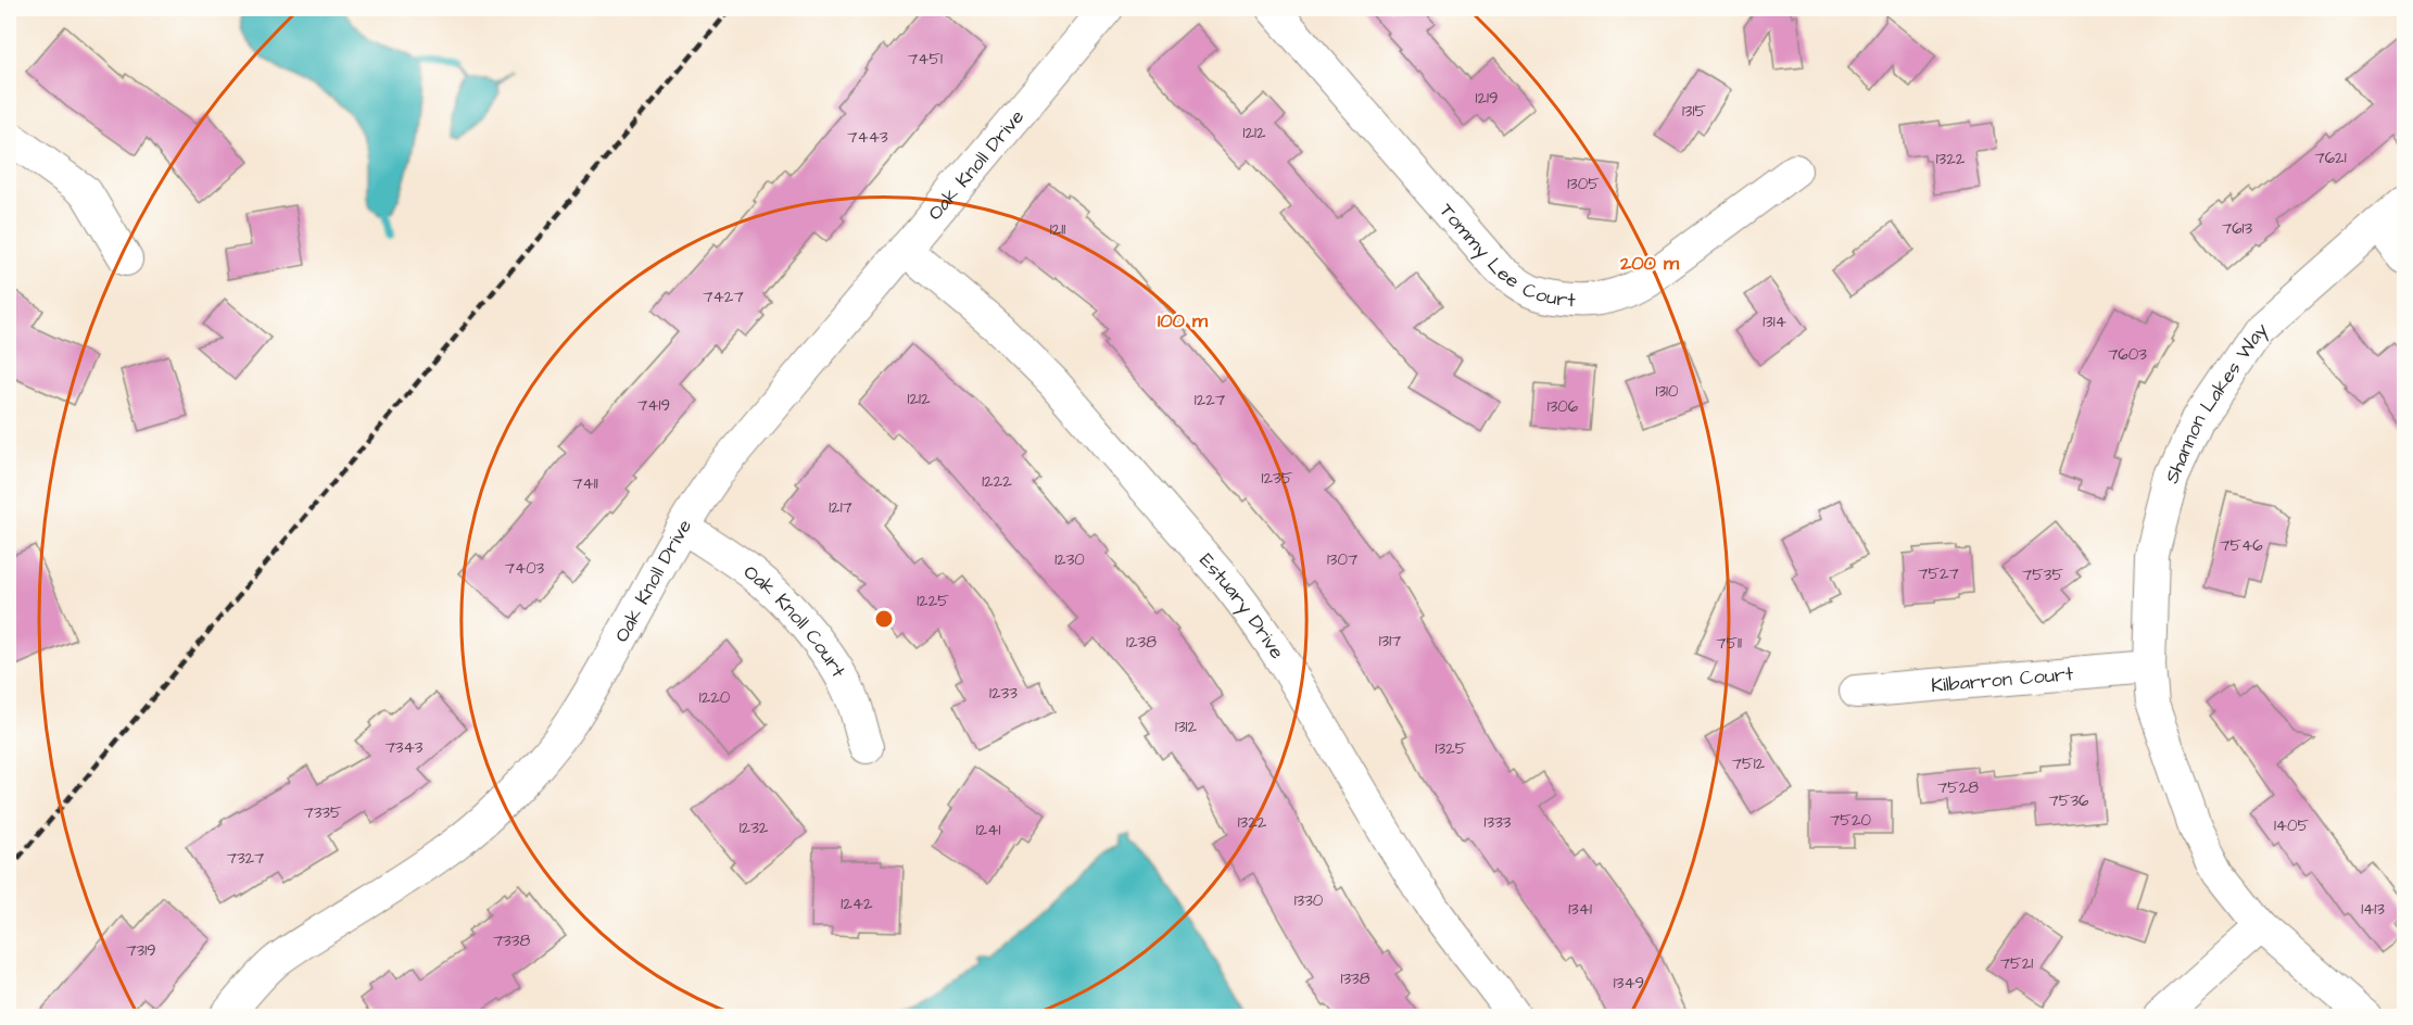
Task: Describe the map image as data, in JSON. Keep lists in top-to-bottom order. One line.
{"streets":{"street":["Oak Knoll Drive","Tommy Lee Court","Shannon Lakes Way","Estuary Drive","Oak Knoll Court","Kilbarron Court"]},"crossings":[["Oak Knoll Drive","Estuary Drive"],["Oak Knoll Drive","Oak Knoll Court"],["Shannon Lakes Way","Kilbarron Court"]],"house_numbers":["7451","1219","1315","1212","7443","7621","1322","1305","7613","1211","7427","1314","7603","1310","1212","1227","7419","1306","1235","1222","7411","1217","7546","1230","1307","7403","7527","7535","1225","1317","1238","7511","1233","1220","1312","7343","1325","7512","7528","7536","7335","7520","1322","1333","1405","1232","1241","7327","1330","1242","1341","1413","7338","7319","7521","1338","1349"],"rings":["200 m","100 m"]}
